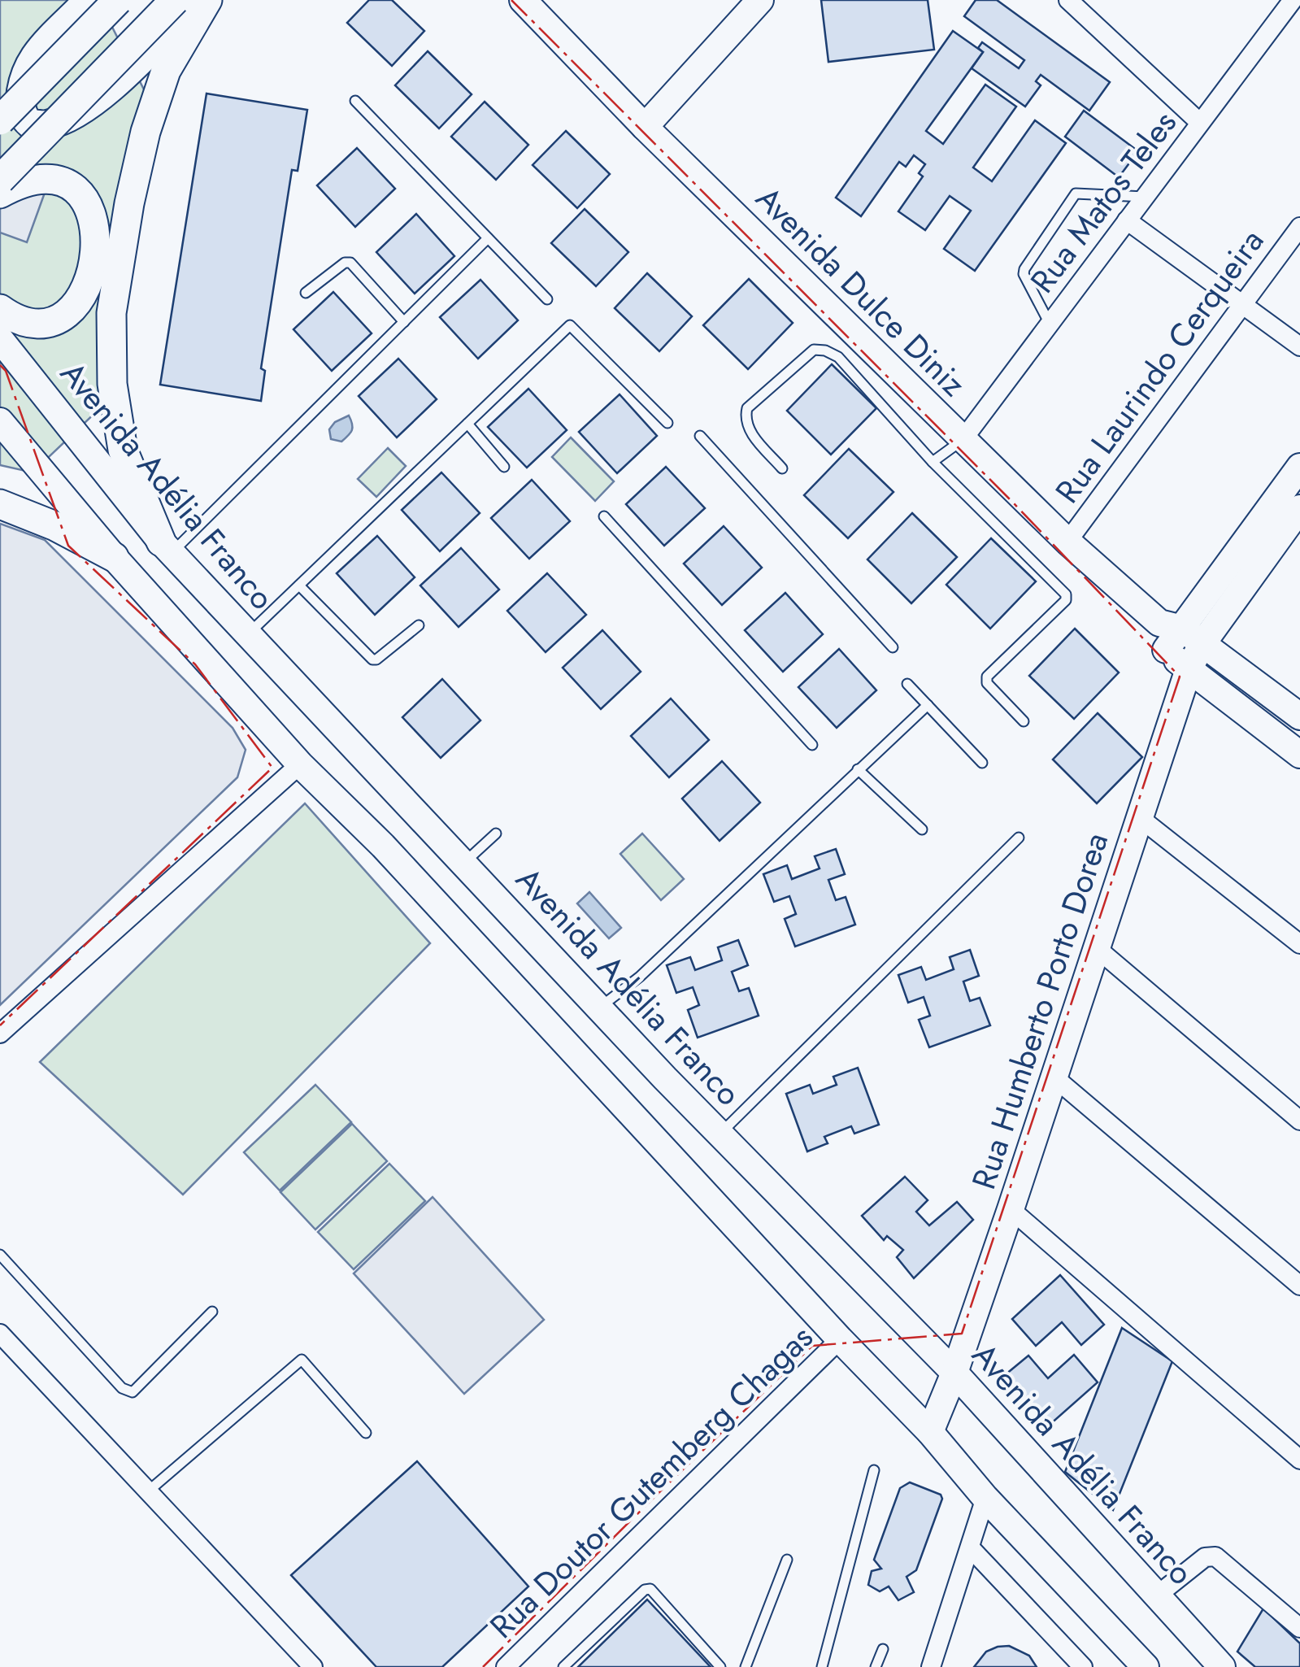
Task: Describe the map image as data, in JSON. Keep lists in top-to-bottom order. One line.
{"streets":{"main road":["Avenida Dulce Diniz","Avenida Adélia Franco","Rua Humberto Porto Dorea"],"street":["Rua Matos Teles","Rua Laurindo Cerqueira","Rua Doutor Gutemberg Chagas"]},"crossings":[["Rua Matos Teles","Avenida Dulce Diniz"],["Avenida Dulce Diniz","Rua Laurindo Cerqueira"],["Avenida Dulce Diniz","Rua Humberto Porto Dorea"],["Avenida Adélia Franco","Rua Humberto Porto Dorea"]]}
